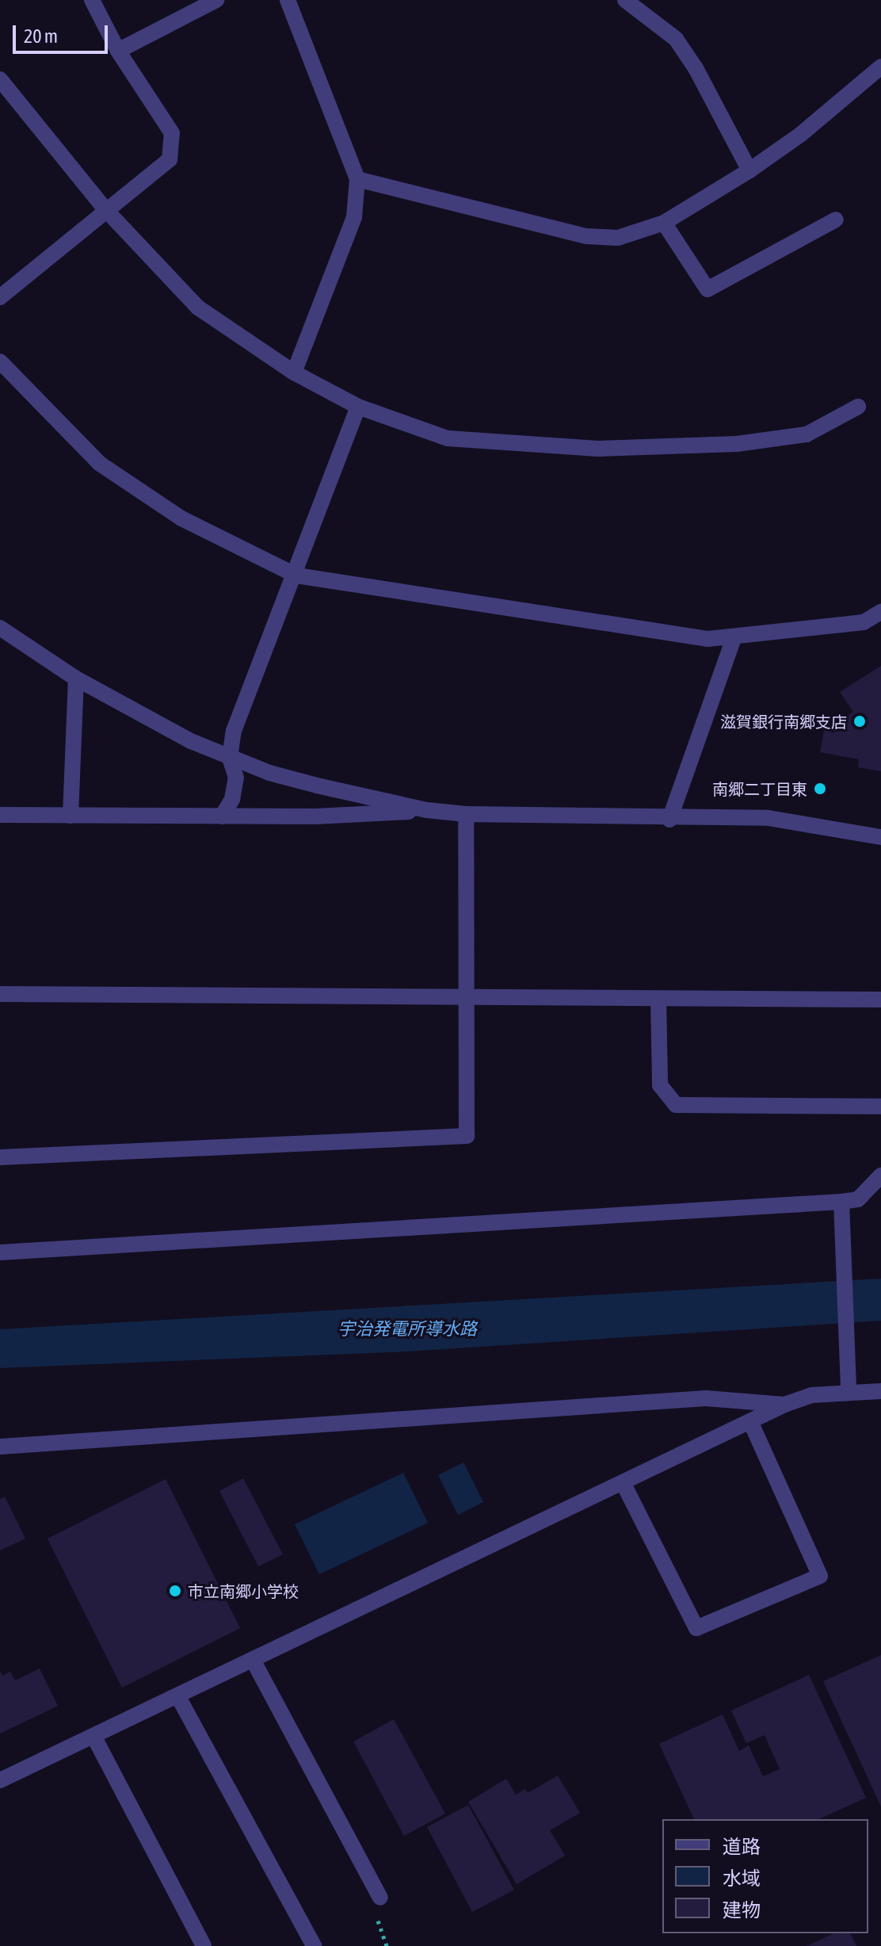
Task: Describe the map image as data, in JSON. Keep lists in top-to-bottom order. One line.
{"water":["宇治発電所導水路"],"places":["滋賀銀行南郷支店","南郷二丁目東","市立南郷小学校"],"legend":["道路","水域","建物"],"scale_bar":"20 m"}
